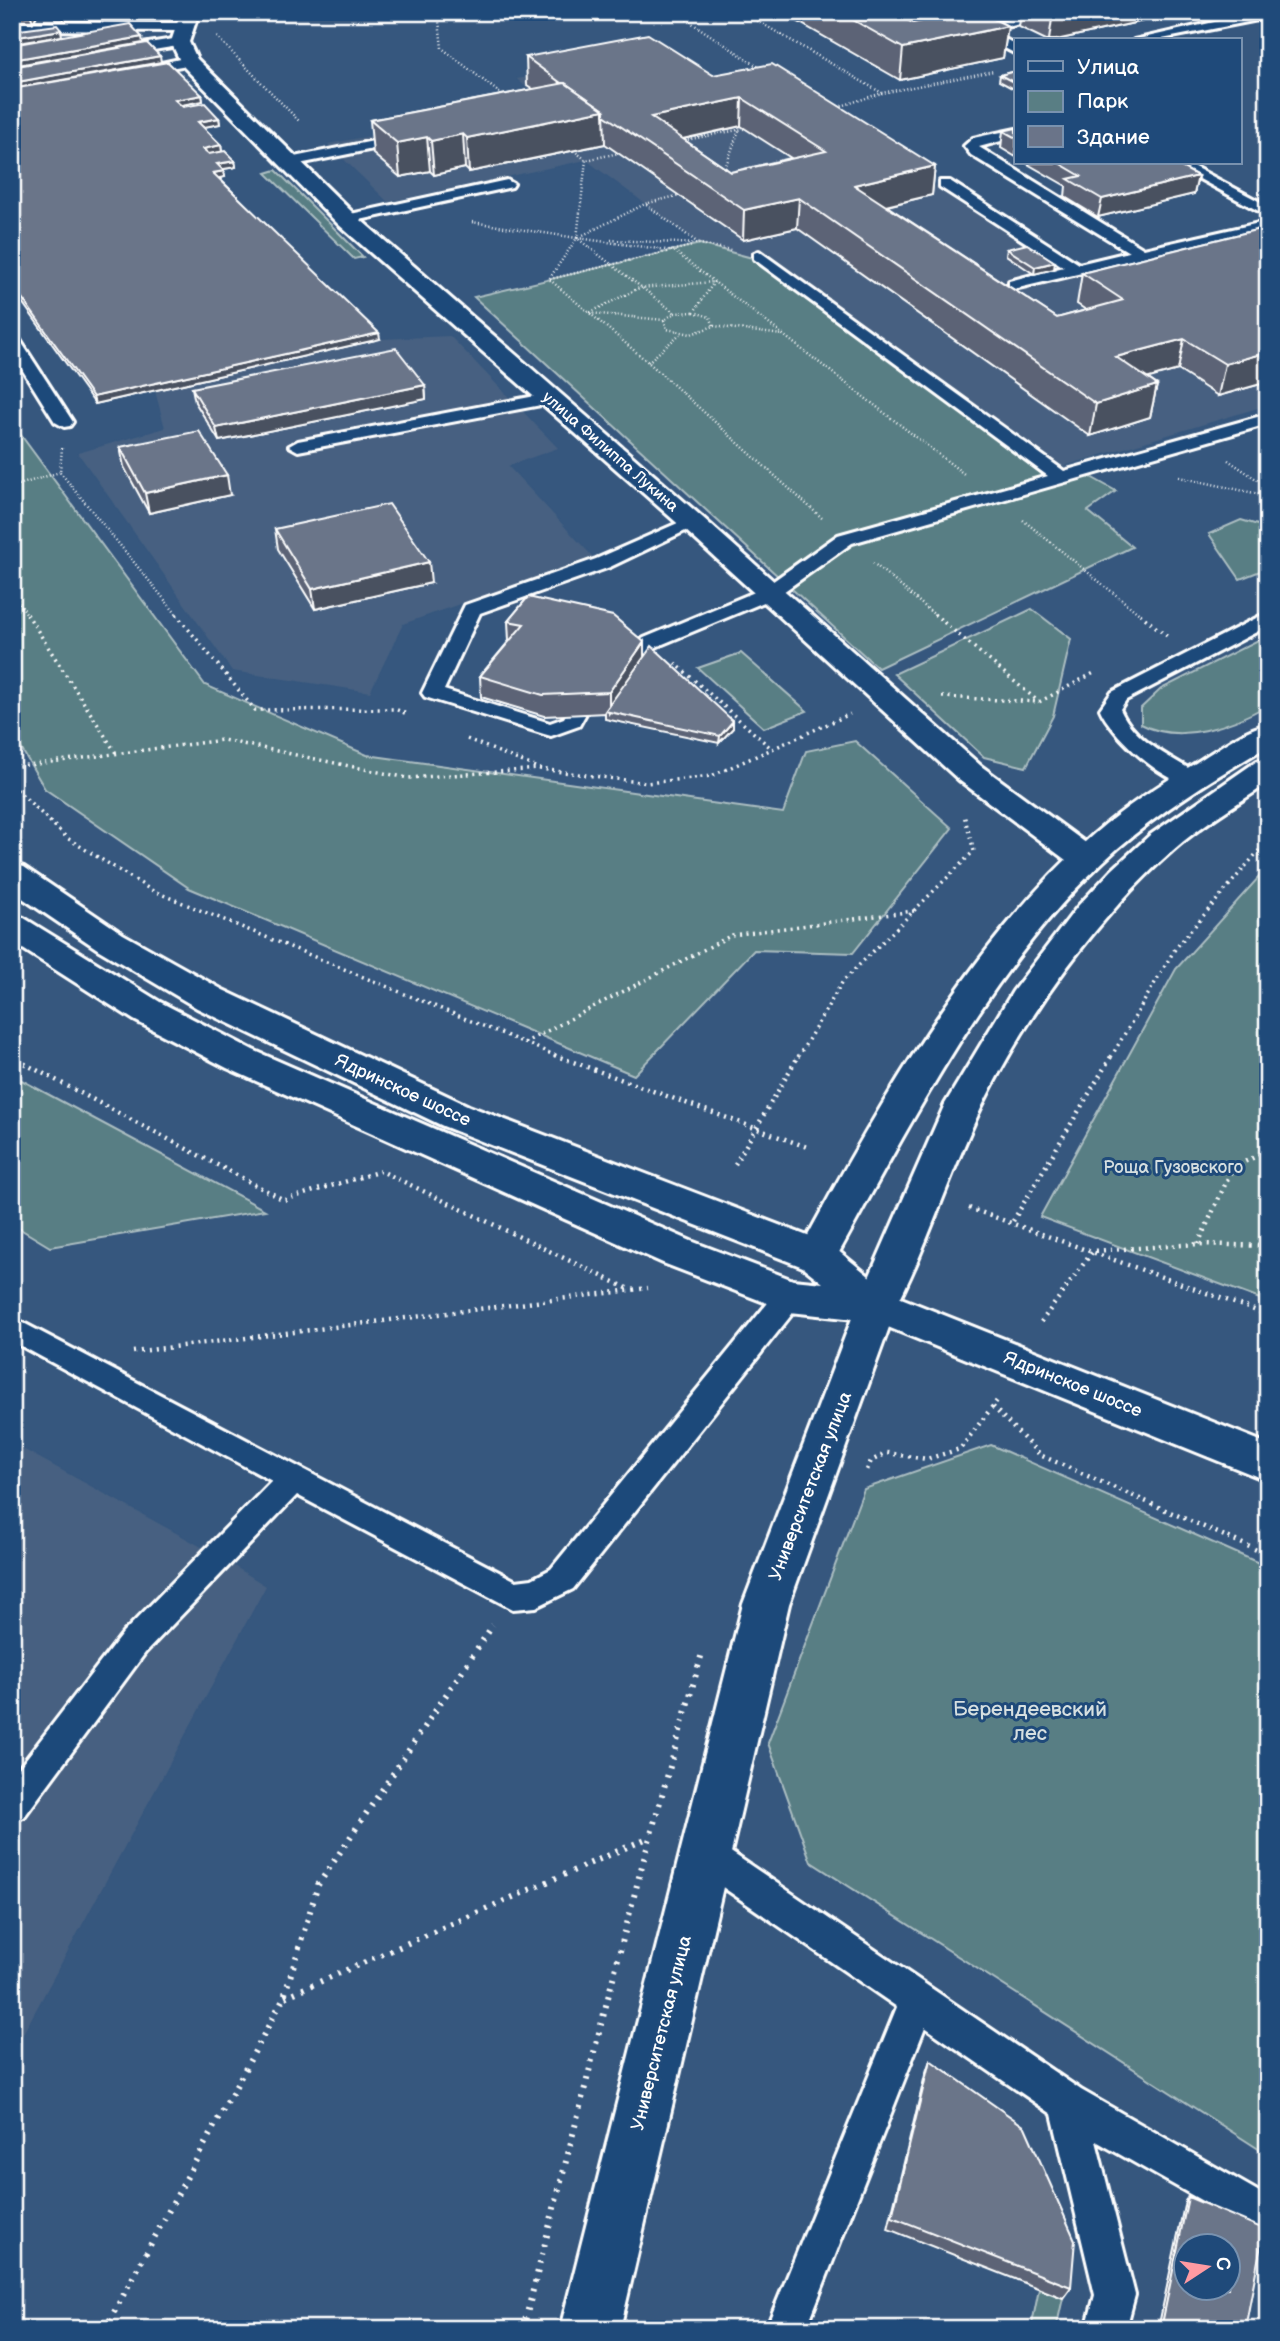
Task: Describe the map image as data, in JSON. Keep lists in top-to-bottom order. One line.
{"streets":{"main road":["улица Филиппа Лукина","Ядринское шоссе","Университетская улица"]},"crossings":[["улица Филиппа Лукина","Университетская улица"],["Ядринское шоссе","Университетская улица"]],"parks":["Роща Гузовского","Берендеевский лес"],"legend":["Улица","Парк","Здание"],"north":"right"}
